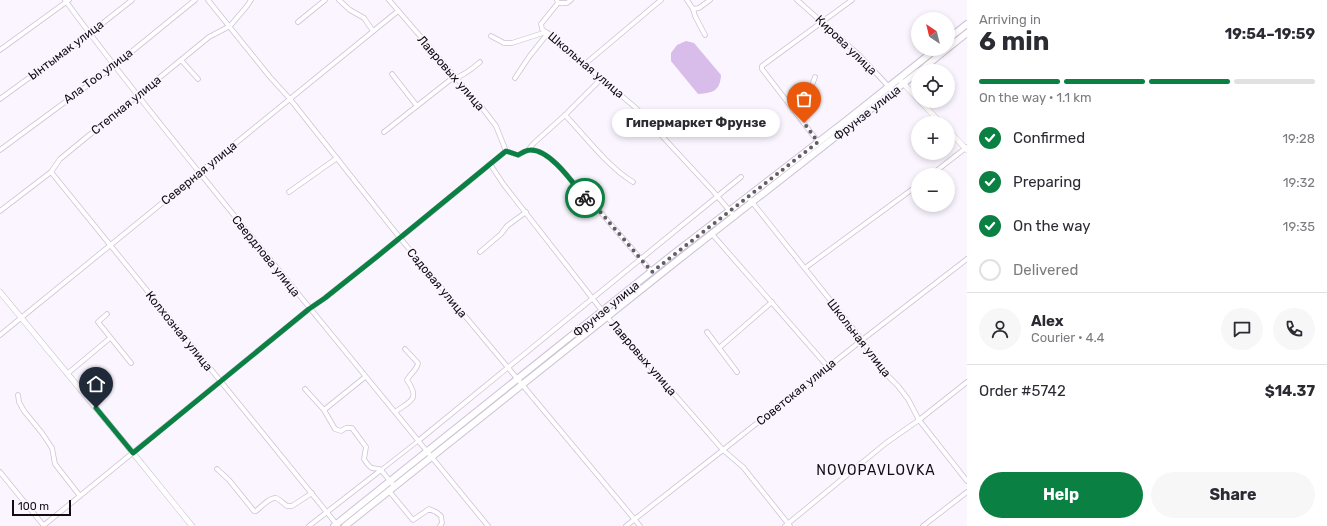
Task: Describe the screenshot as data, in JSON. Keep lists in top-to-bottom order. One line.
{"streets":{"main road":["Фрунзе улица"],"street":["Кирова улица","Ынтымак улица","Школьная улица","Лавровых улица","Ала Тоо улица","Степная улица","Северная улица","Свердлова улица","Садовая улица","Колхозная улица","Советская улица"]},"crossings":[["Кирова улица","Фрунзе улица"],["Ынтымак улица","Свердлова улица"],["Школьная улица","Фрунзе улица"],["Школьная улица","Советская улица"],["Лавровых улица","Фрунзе улица"],["Лавровых улица","Северная улица"],["Лавровых улица","Советская улица"],["Ала Тоо улица","Свердлова улица"],["Степная улица","Свердлова улица"],["Степная улица","Садовая улица"],["Степная улица","Колхозная улица"],["Фрунзе улица","Свердлова улица"],["Фрунзе улица","Садовая улица"],["Фрунзе улица","Колхозная улица"],["Северная улица","Свердлова улица"],["Северная улица","Садовая улица"],["Северная улица","Колхозная улица"],["Садовая улица","Советская улица"]],"districts":["NOVOPAVLOVKA"],"places":["Гипермаркет Фрунзе"],"scale_bar":"100 m","north":"top left","page":{"heading":["6 min","Arriving in","19:54–19:59"],"panel":["Alex","Courier · 4.4","Order #5742","$14.37"],"map_buttons":["+","−"],"bar":"On the way · 1.1 km","bubble":"Гипермаркет Фрунзе","list":[["Confirmed","19:28"],["Preparing","19:32"],["On the way","19:35"],"Delivered"],"buttons":["Help","Share"],"scale":"100 m"}}
